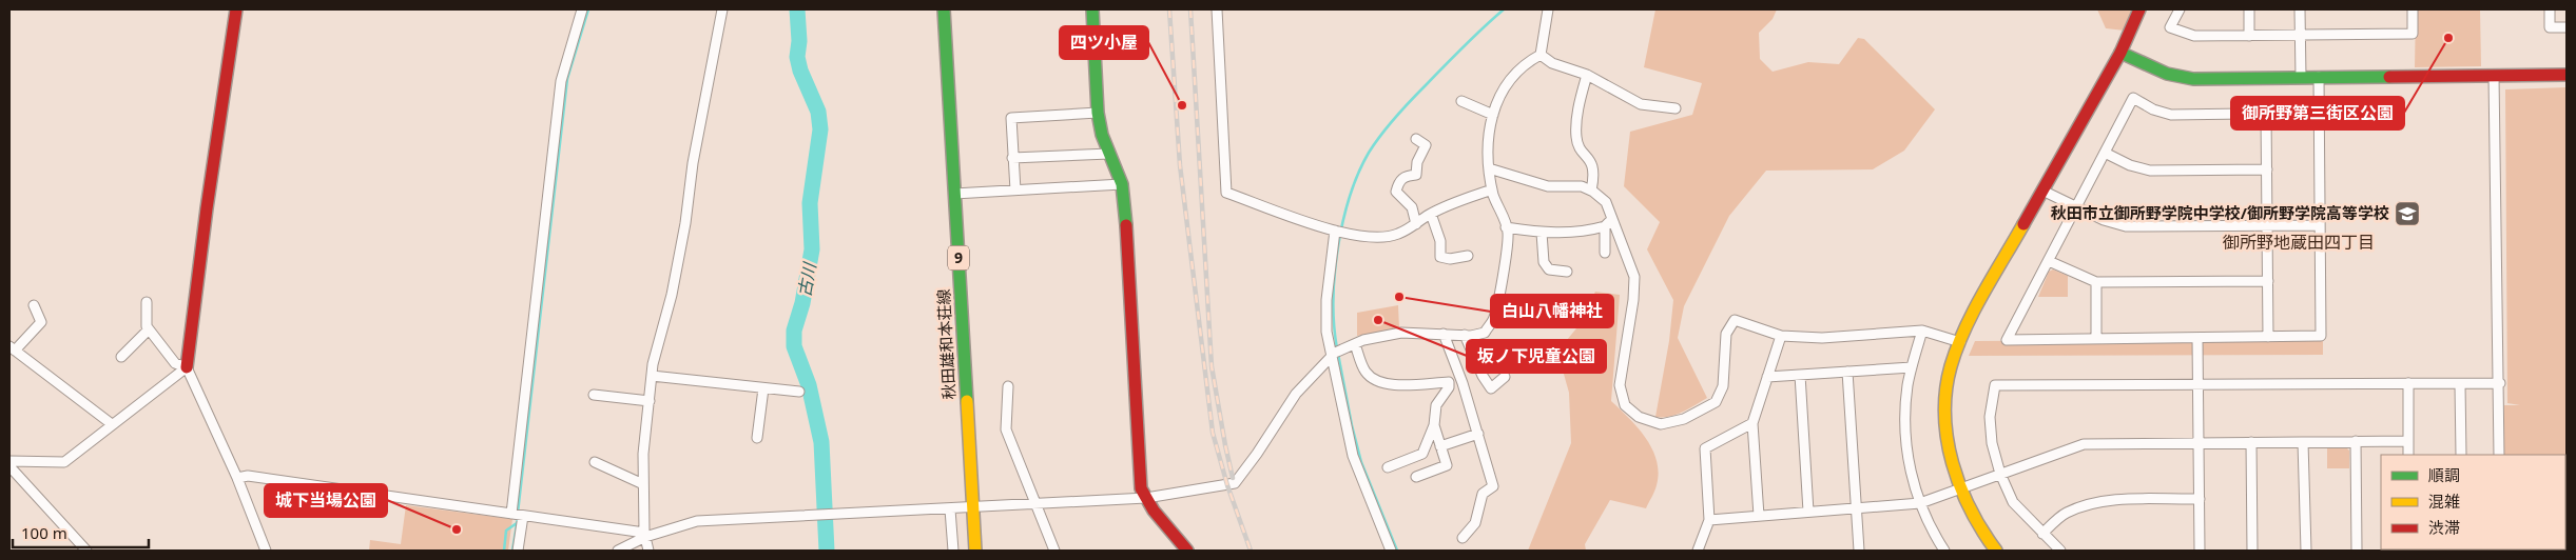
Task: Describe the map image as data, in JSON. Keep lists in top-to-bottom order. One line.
{"streets":{"street":["9","秋田雄和本荘線"]},"districts":["御所野地蔵田四丁目"],"water":["古川"],"places":{"other":["御所野第三街区公園","四ツ小屋","白山八幡神社","坂ノ下児童公園","城下当場公園"],"school or university":["秋田市立御所野学院中学校/御所野学院高等学校"]},"legend":["順調","混雑","渋滞"],"scale_bar":"100 m"}
